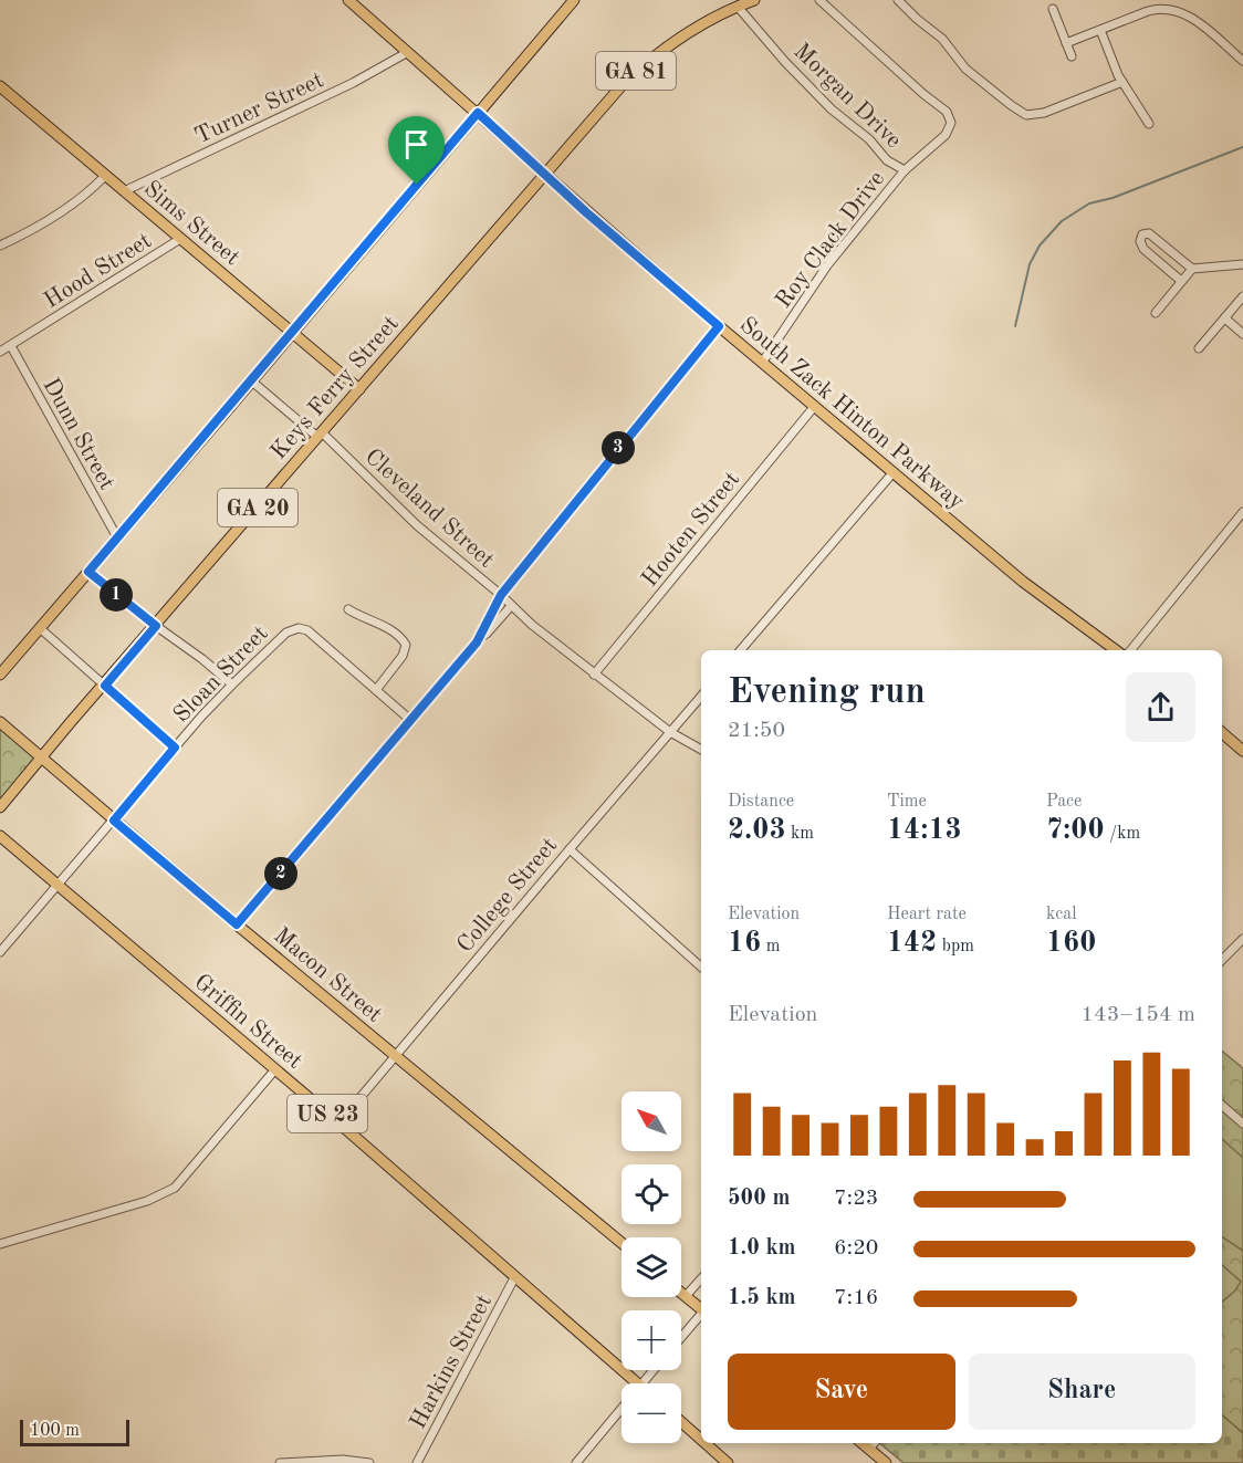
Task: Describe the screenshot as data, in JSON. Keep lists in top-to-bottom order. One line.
{"streets":{"main road":["GA 81","Sims Street","Keys Ferry Street","South Zack Hinton Parkway","GA 20","Macon Street","Griffin Street","US 23"],"street":["Morgan Drive","Turner Street","Roy Clack Drive","Hood Street","Dunn Street","Cleveland Street","Hooten Street","Sloan Street","College Street","Harkins Street"]},"crossings":[["GA 81","Morgan Drive"],["GA 81","Keys Ferry Street"],["GA 81","South Zack Hinton Parkway"],["Morgan Drive","Roy Clack Drive"],["Turner Street","Sims Street"],["Turner Street","South Zack Hinton Parkway"],["Sims Street","Hood Street"],["Sims Street","Keys Ferry Street"],["Roy Clack Drive","South Zack Hinton Parkway"],["Hood Street","Dunn Street"],["Keys Ferry Street","South Zack Hinton Parkway"],["Keys Ferry Street","Cleveland Street"],["Keys Ferry Street","Macon Street"],["South Zack Hinton Parkway","Hooten Street"],["Cleveland Street","Hooten Street"],["Cleveland Street","College Street"],["Sloan Street","Macon Street"],["Sloan Street","Griffin Street"],["College Street","Macon Street"],["College Street","Griffin Street"],["Griffin Street","Harkins Street"]],"scale_bar":"100 m","north":"top left","page":{"pins":["3","1","2"],"heading":["Evening run","21:50"],"stats":[["Distance","2.03 km"],["Time","14:13"],["Pace","7:00 /km"],["Elevation","16 m"],["Heart rate","142 bpm"],["kcal","160"]],"chart":["Elevation","143–154 m"],"map_buttons":["+","−"],"list":[{"name":"500 m","note":"7:23"},{"name":"1.0 km","note":"6:20"},{"name":"1.5 km","note":"7:16"}],"buttons":["Save","Share"],"scale":"100 m"}}
